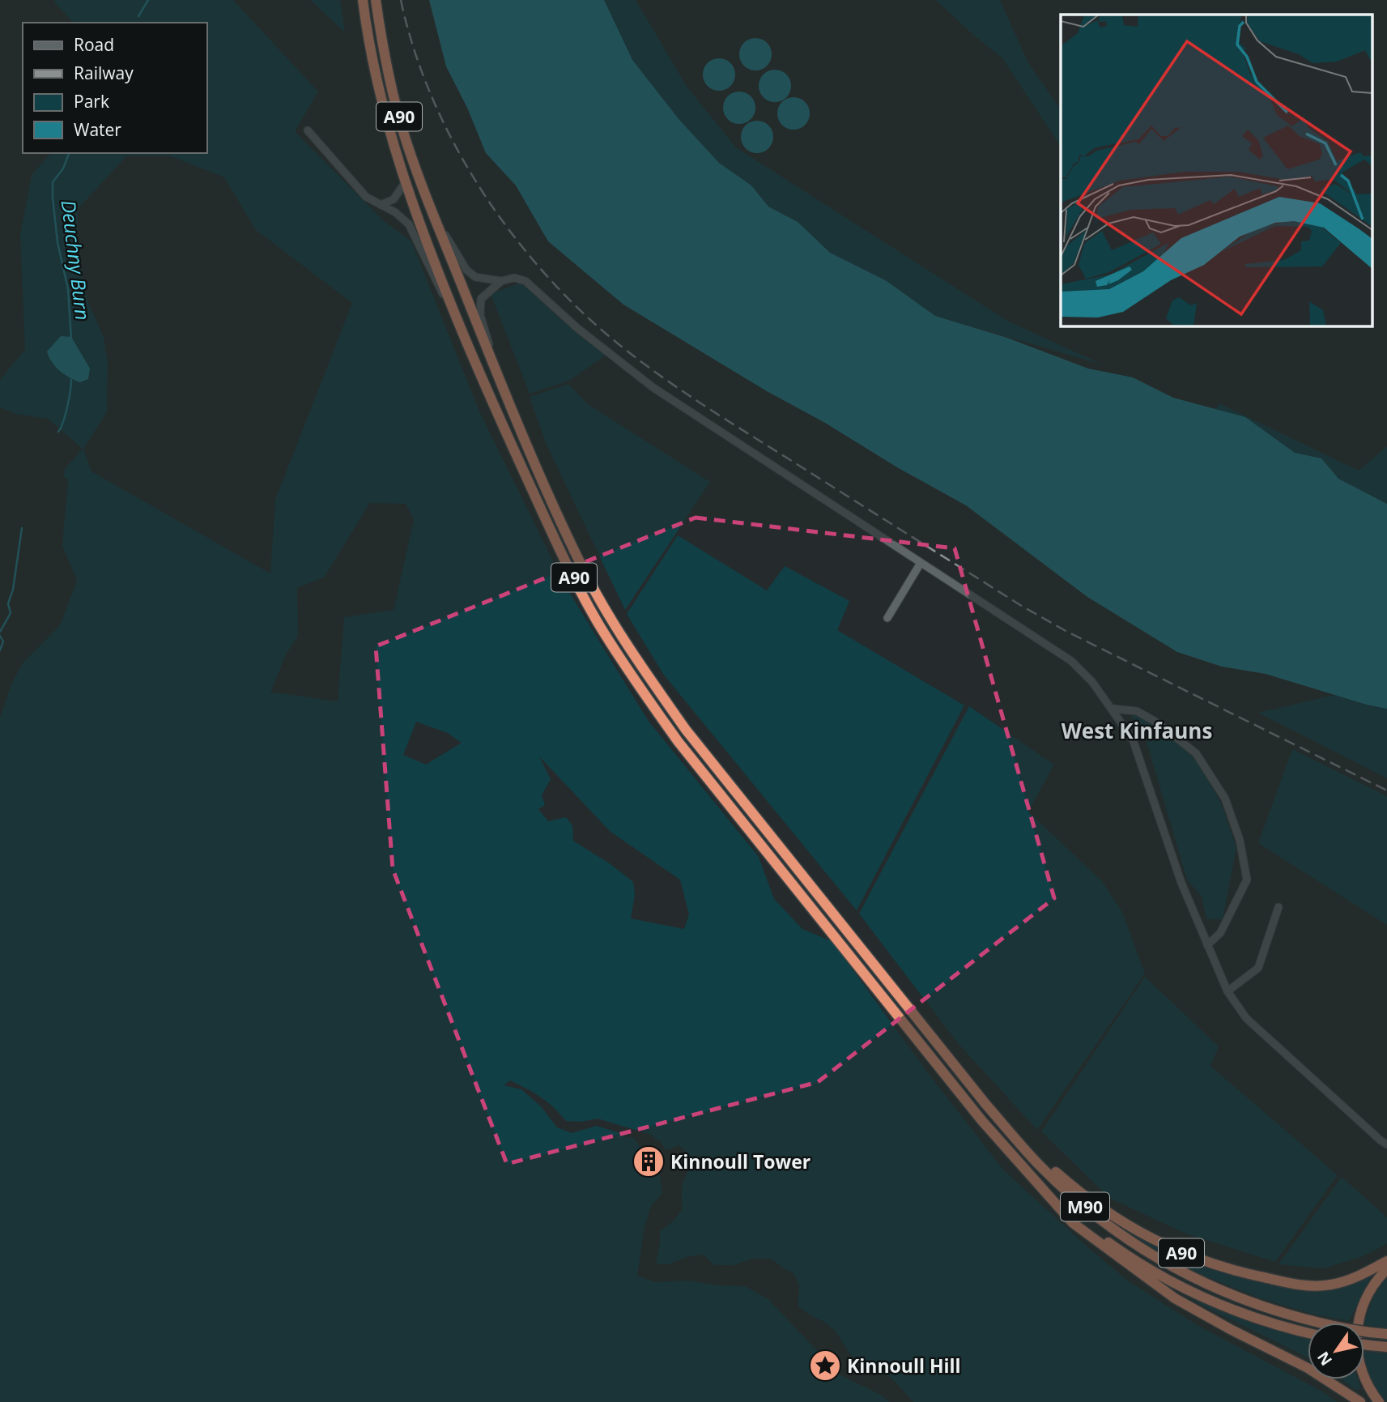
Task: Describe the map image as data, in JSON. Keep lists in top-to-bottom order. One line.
{"streets":{"highway":["A90","M90"]},"crossings":[["A90","M90"]],"districts":["West Kinfauns"],"water":["Deuchny Burn"],"places":{"building":["Kinnoull Tower"],"place":["Kinnoull Hill"]},"legend":["Road","Railway","Park","Water"],"north":"bottom left"}
